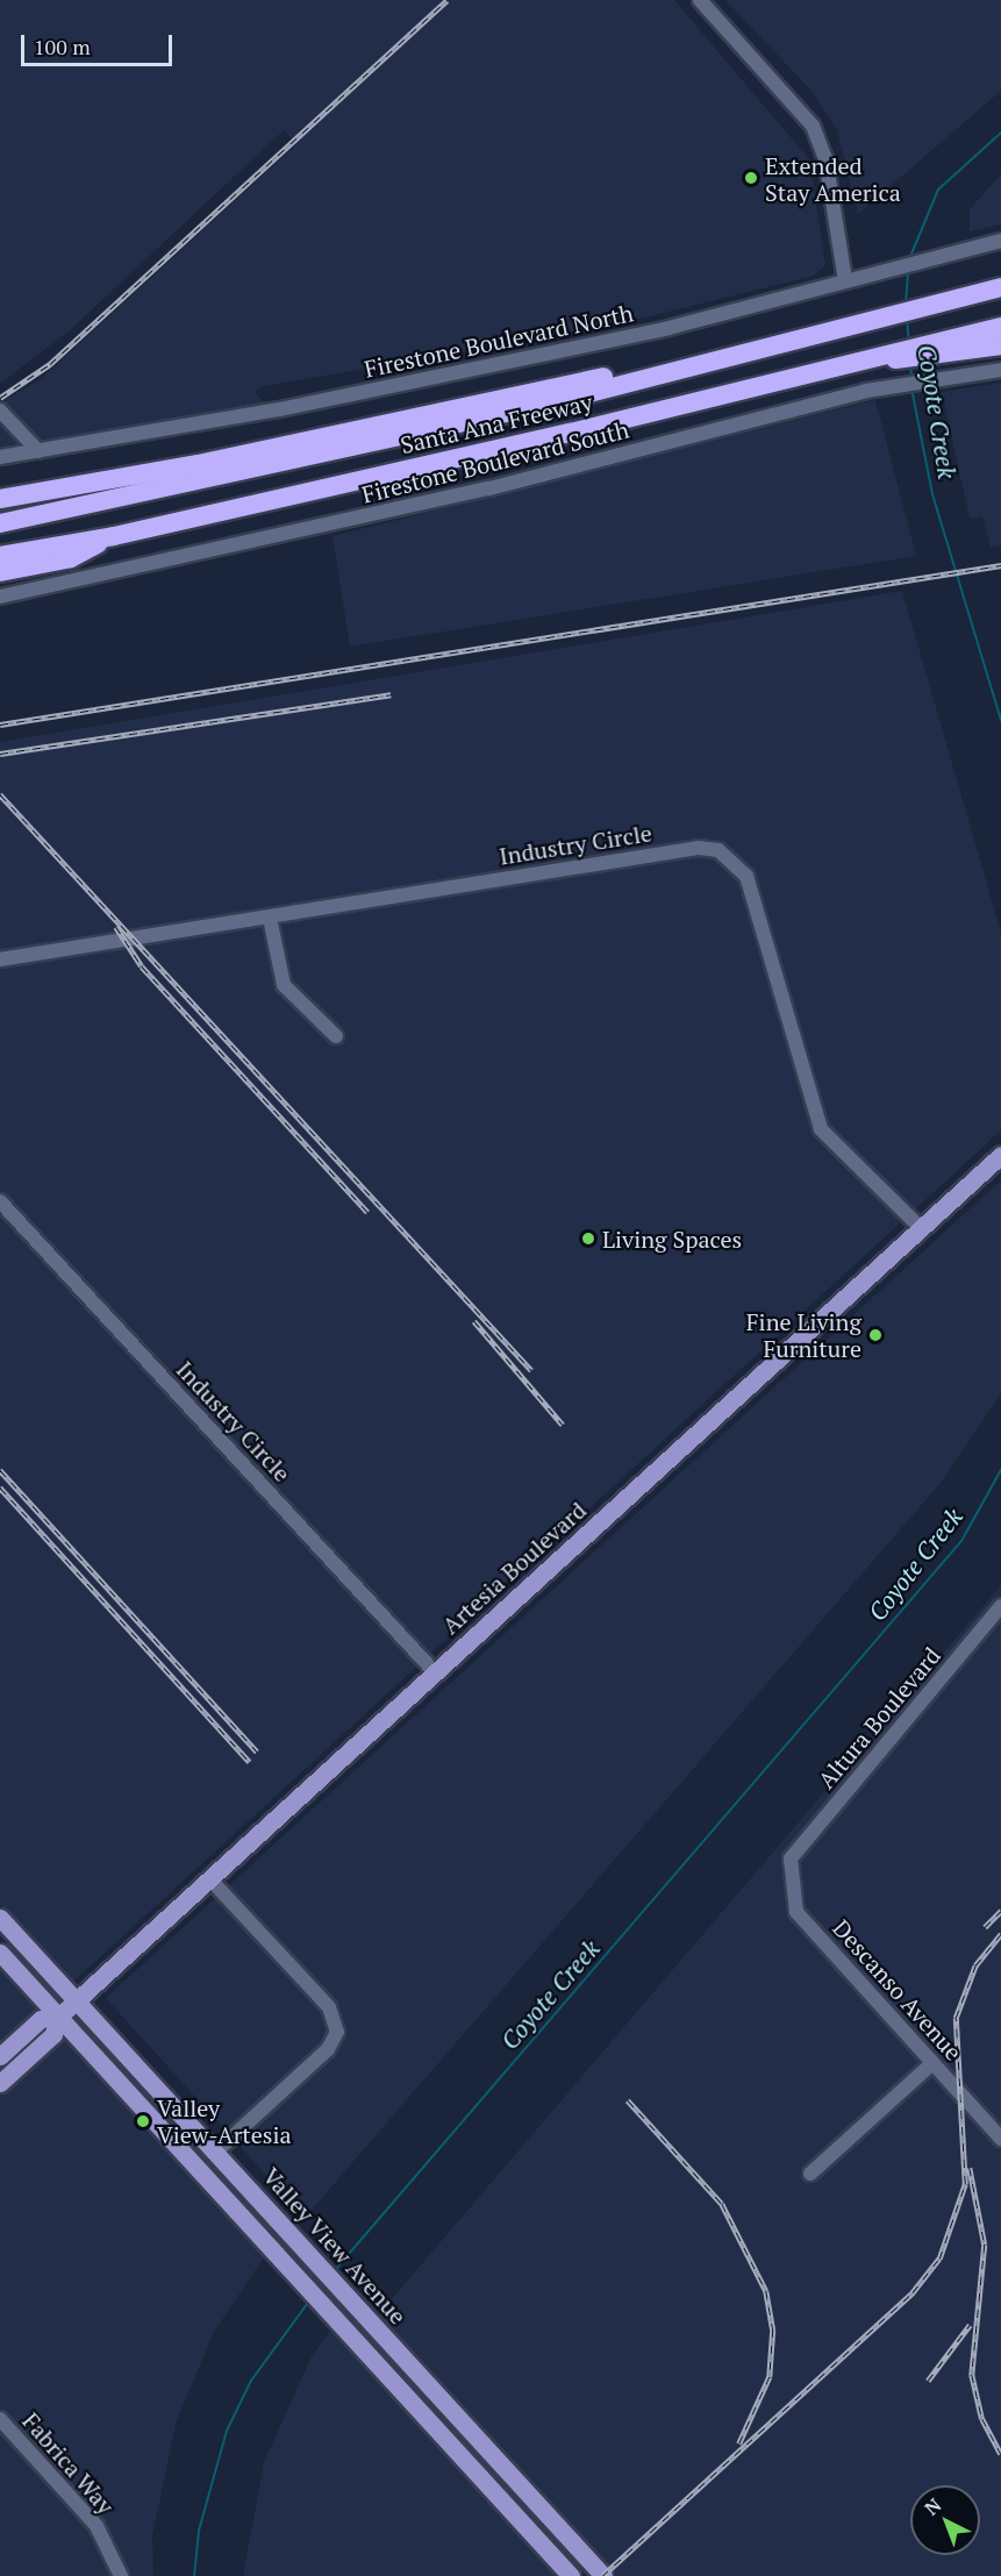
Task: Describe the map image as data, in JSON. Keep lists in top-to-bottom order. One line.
{"streets":{"highway":["Santa Ana Freeway"],"main road":["Artesia Boulevard","Valley View Avenue"],"street":["Firestone Boulevard North","Firestone Boulevard South","Industry Circle","Altura Boulevard","Descanso Avenue","Fabrica Way"]},"crossings":[["Industry Circle","Artesia Boulevard"],["Artesia Boulevard","Valley View Avenue"],["Altura Boulevard","Descanso Avenue"]],"water":["Coyote Creek"],"places":["Extended Stay America","Living Spaces","Fine Living Furniture","Valley View-Artesia"],"scale_bar":"100 m","north":"top left"}
